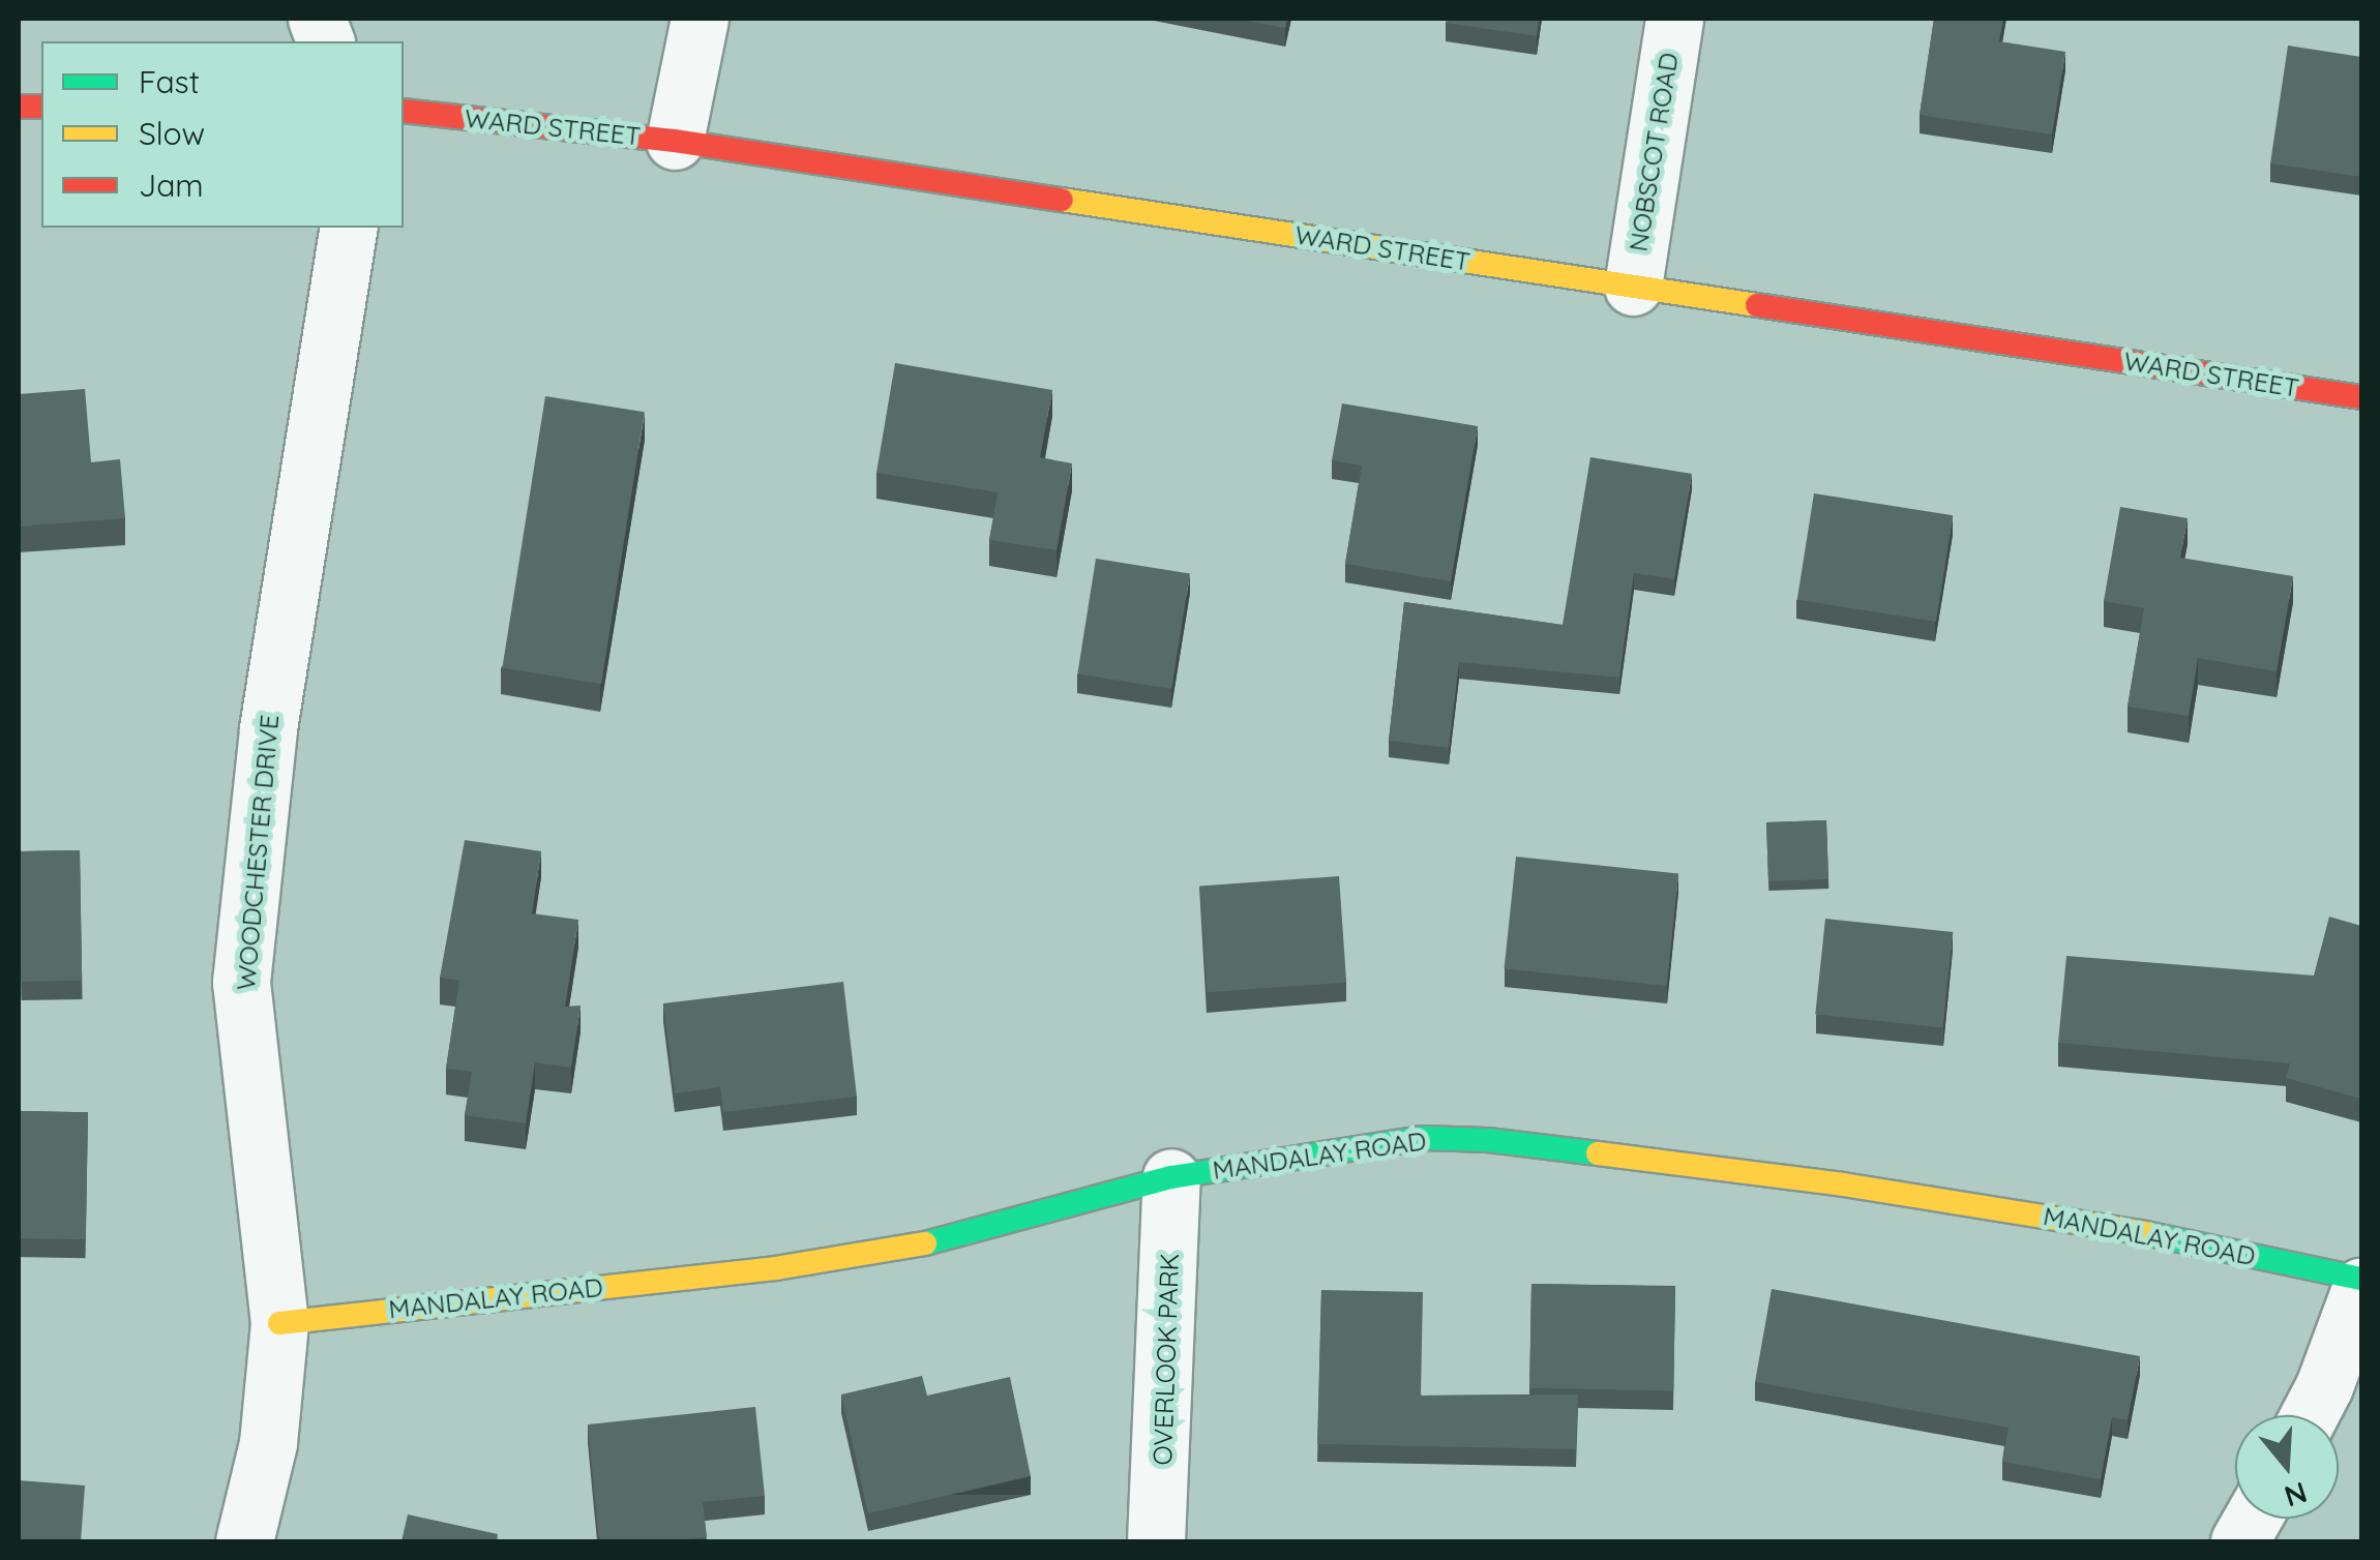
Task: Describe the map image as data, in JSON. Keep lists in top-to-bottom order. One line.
{"streets":{"street":["WARD STREET","NOBSCOT ROAD","WOODCHESTER DRIVE","MANDALAY ROAD","OVERLOOK PARK"]},"crossings":[["WARD STREET","NOBSCOT ROAD"],["WOODCHESTER DRIVE","MANDALAY ROAD"],["MANDALAY ROAD","OVERLOOK PARK"]],"legend":["Fast","Slow","Jam"],"north":"bottom"}
